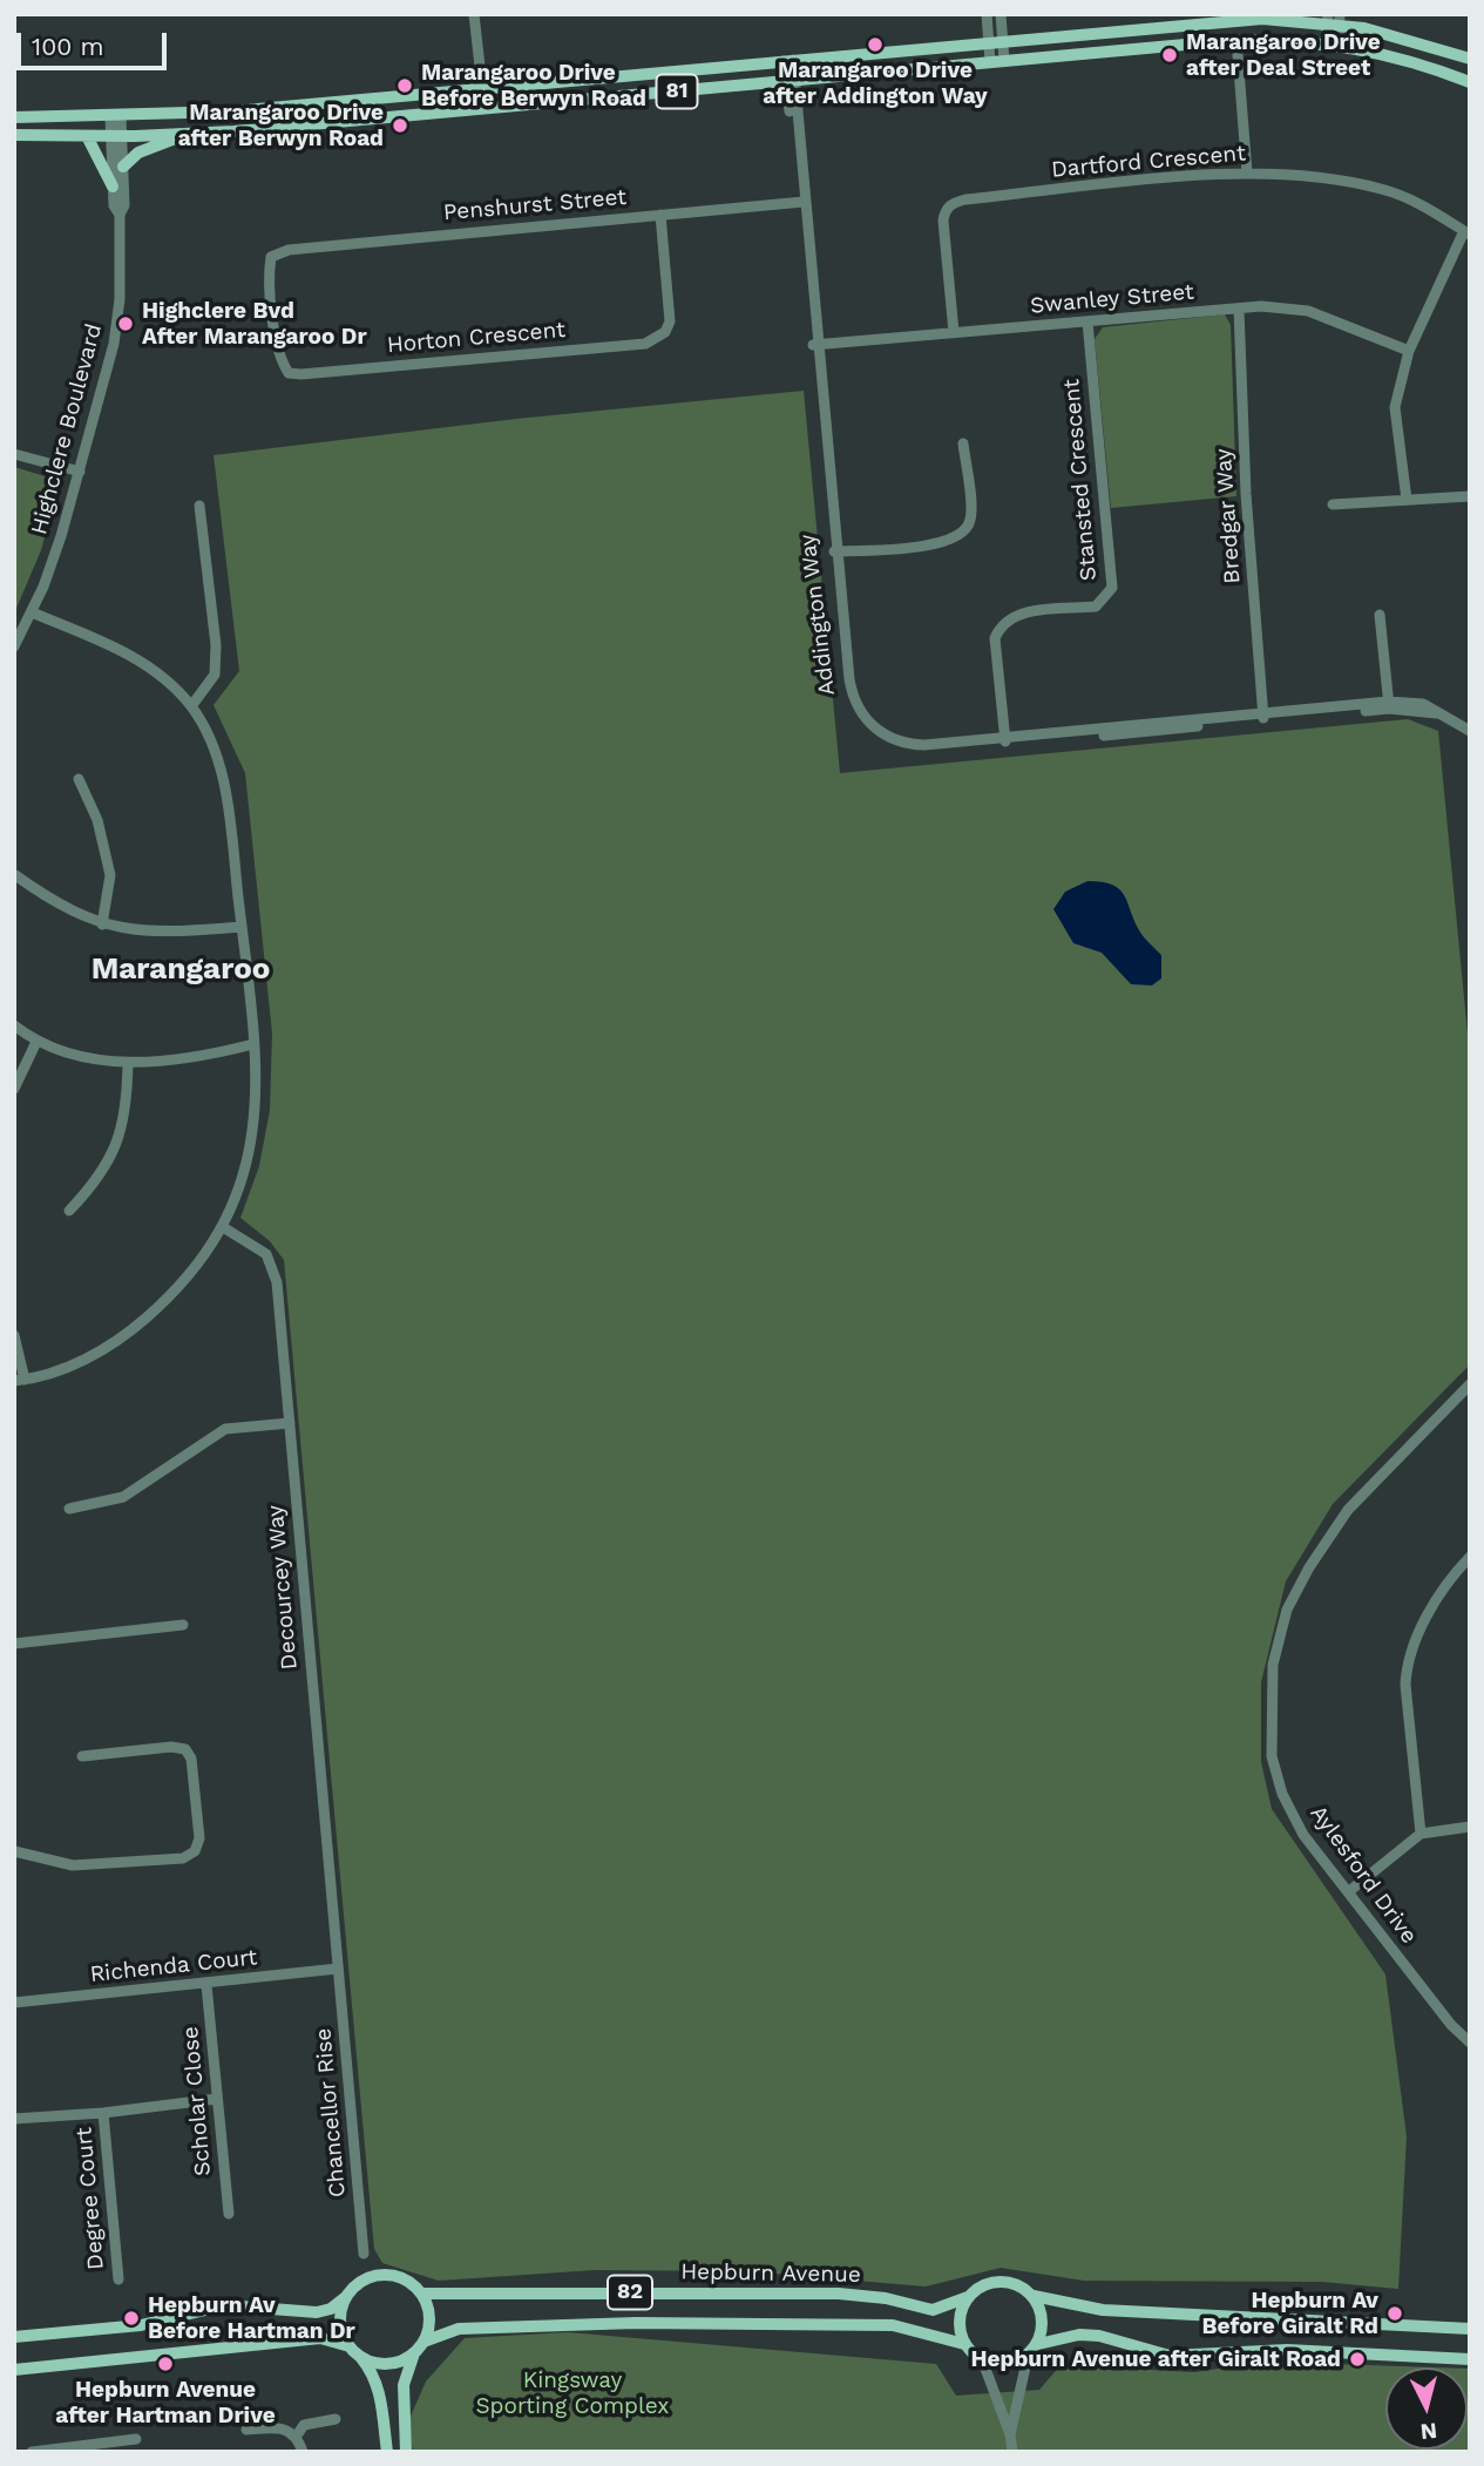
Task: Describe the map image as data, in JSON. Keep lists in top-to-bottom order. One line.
{"streets":{"main road":["81","Hepburn Avenue","82"],"street":["Dartford Crescent","Penshurst Street","Swanley Street","Horton Crescent","Highclere Boulevard","Stansted Crescent","Bredgar Way","Addington Way","Decourcey Way","Aylesford Drive","Richenda Court","Scholar Close","Chancellor Rise","Degree Court"]},"crossings":[["81","Highclere Boulevard"],["81","Addington Way"],["Dartford Crescent","Swanley Street"],["Penshurst Street","Horton Crescent"],["Penshurst Street","Addington Way"],["Swanley Street","Stansted Crescent"],["Swanley Street","Bredgar Way"],["Swanley Street","Addington Way"],["Stansted Crescent","Addington Way"],["Bredgar Way","Addington Way"],["Decourcey Way","Richenda Court"],["Decourcey Way","Chancellor Rise"],["Richenda Court","Scholar Close"],["Richenda Court","Chancellor Rise"],["Hepburn Avenue","82"]],"districts":["Marangaroo"],"parks":["Kingsway Sporting Complex"],"places":["Marangaroo Drive after Addington Way","Marangaroo Drive after Deal Street","Marangaroo Drive Before Berwyn Road","Marangaroo Drive after Berwyn Road","Highclere Bvd After Marangaroo Dr","Hepburn Av Before Giralt Rd","Hepburn Av Before Hartman Dr","Hepburn Avenue after Giralt Road","Hepburn Avenue after Hartman Drive"],"scale_bar":"100 m","north":"bottom"}
